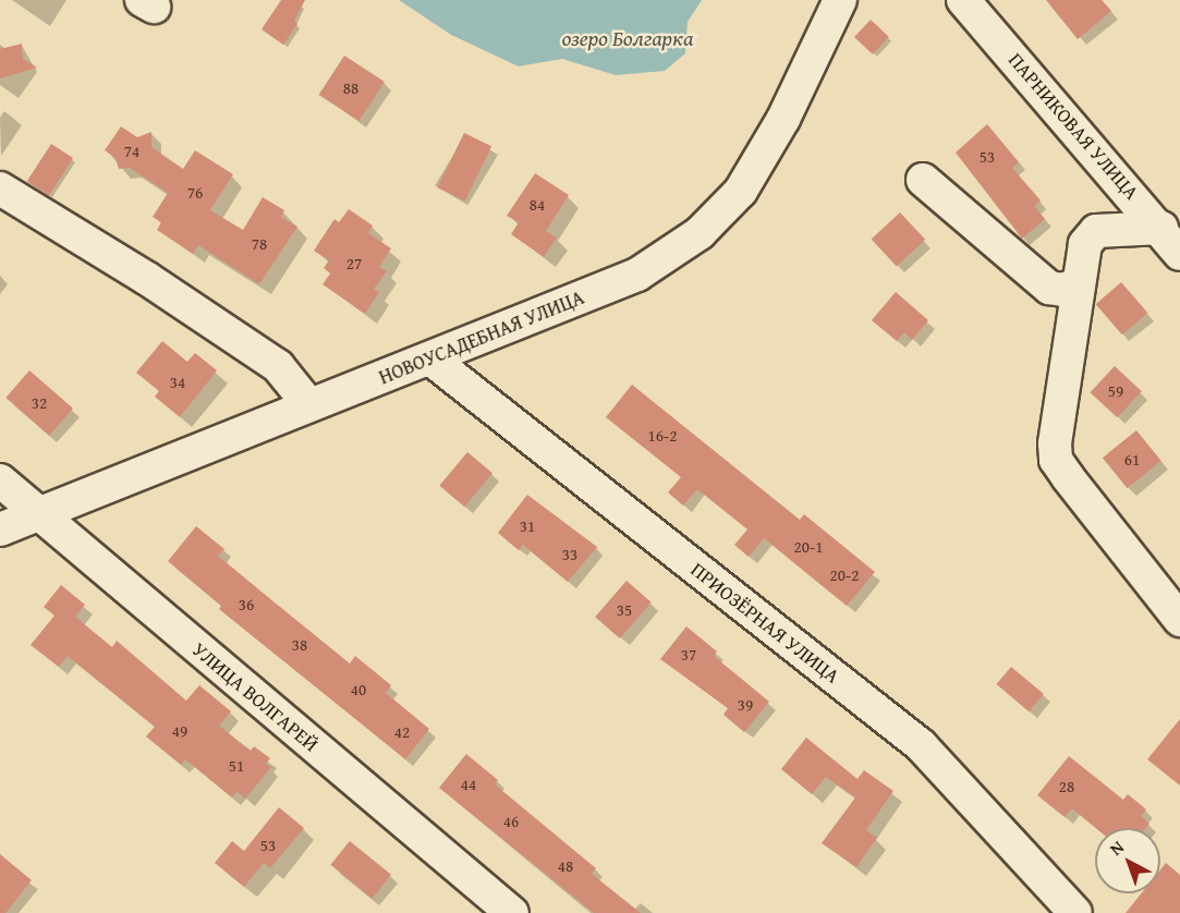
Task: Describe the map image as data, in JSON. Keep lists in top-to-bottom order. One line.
{"streets":{"street":["ПАРНИКОВАЯ УЛИЦА","НОВОУСАДЕБНАЯ УЛИЦА","ПРИОЗЁРНАЯ УЛИЦА","УЛИЦА ВОЛГАРЕЙ"]},"crossings":[["НОВОУСАДЕБНАЯ УЛИЦА","ПРИОЗЁРНАЯ УЛИЦА"],["НОВОУСАДЕБНАЯ УЛИЦА","УЛИЦА ВОЛГАРЕЙ"]],"water":["озеро Болгарка"],"house_numbers":["88","74","53","76","84","78","27","34","59","32","16-2","61","31","20-1","33","20-2","36","35","38","37","40","39","49","42","51","44","28","46","53","48"],"north":"top left"}
